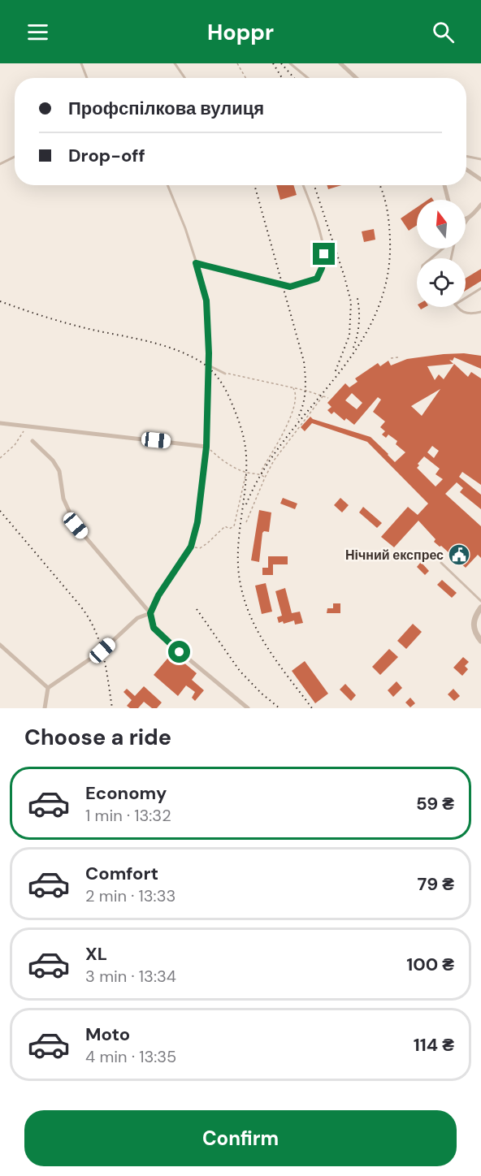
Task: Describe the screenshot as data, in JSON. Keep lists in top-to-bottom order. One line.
{"places":{"public building":["Нічний експрес"]},"north":"top","page":{"header":"Hoppr","banner":["Профспілкова вулиця","Drop-off"],"heading":"Choose a ride","list":[{"name":"Economy","note":"1 min · 13:32","value":"59 ₴"},{"name":"Comfort","note":"2 min · 13:33","value":"79 ₴"},{"name":"XL","note":"3 min · 13:34","value":"100 ₴"},{"name":"Moto","note":"4 min · 13:35","value":"114 ₴"}],"buttons":"Confirm"}}
